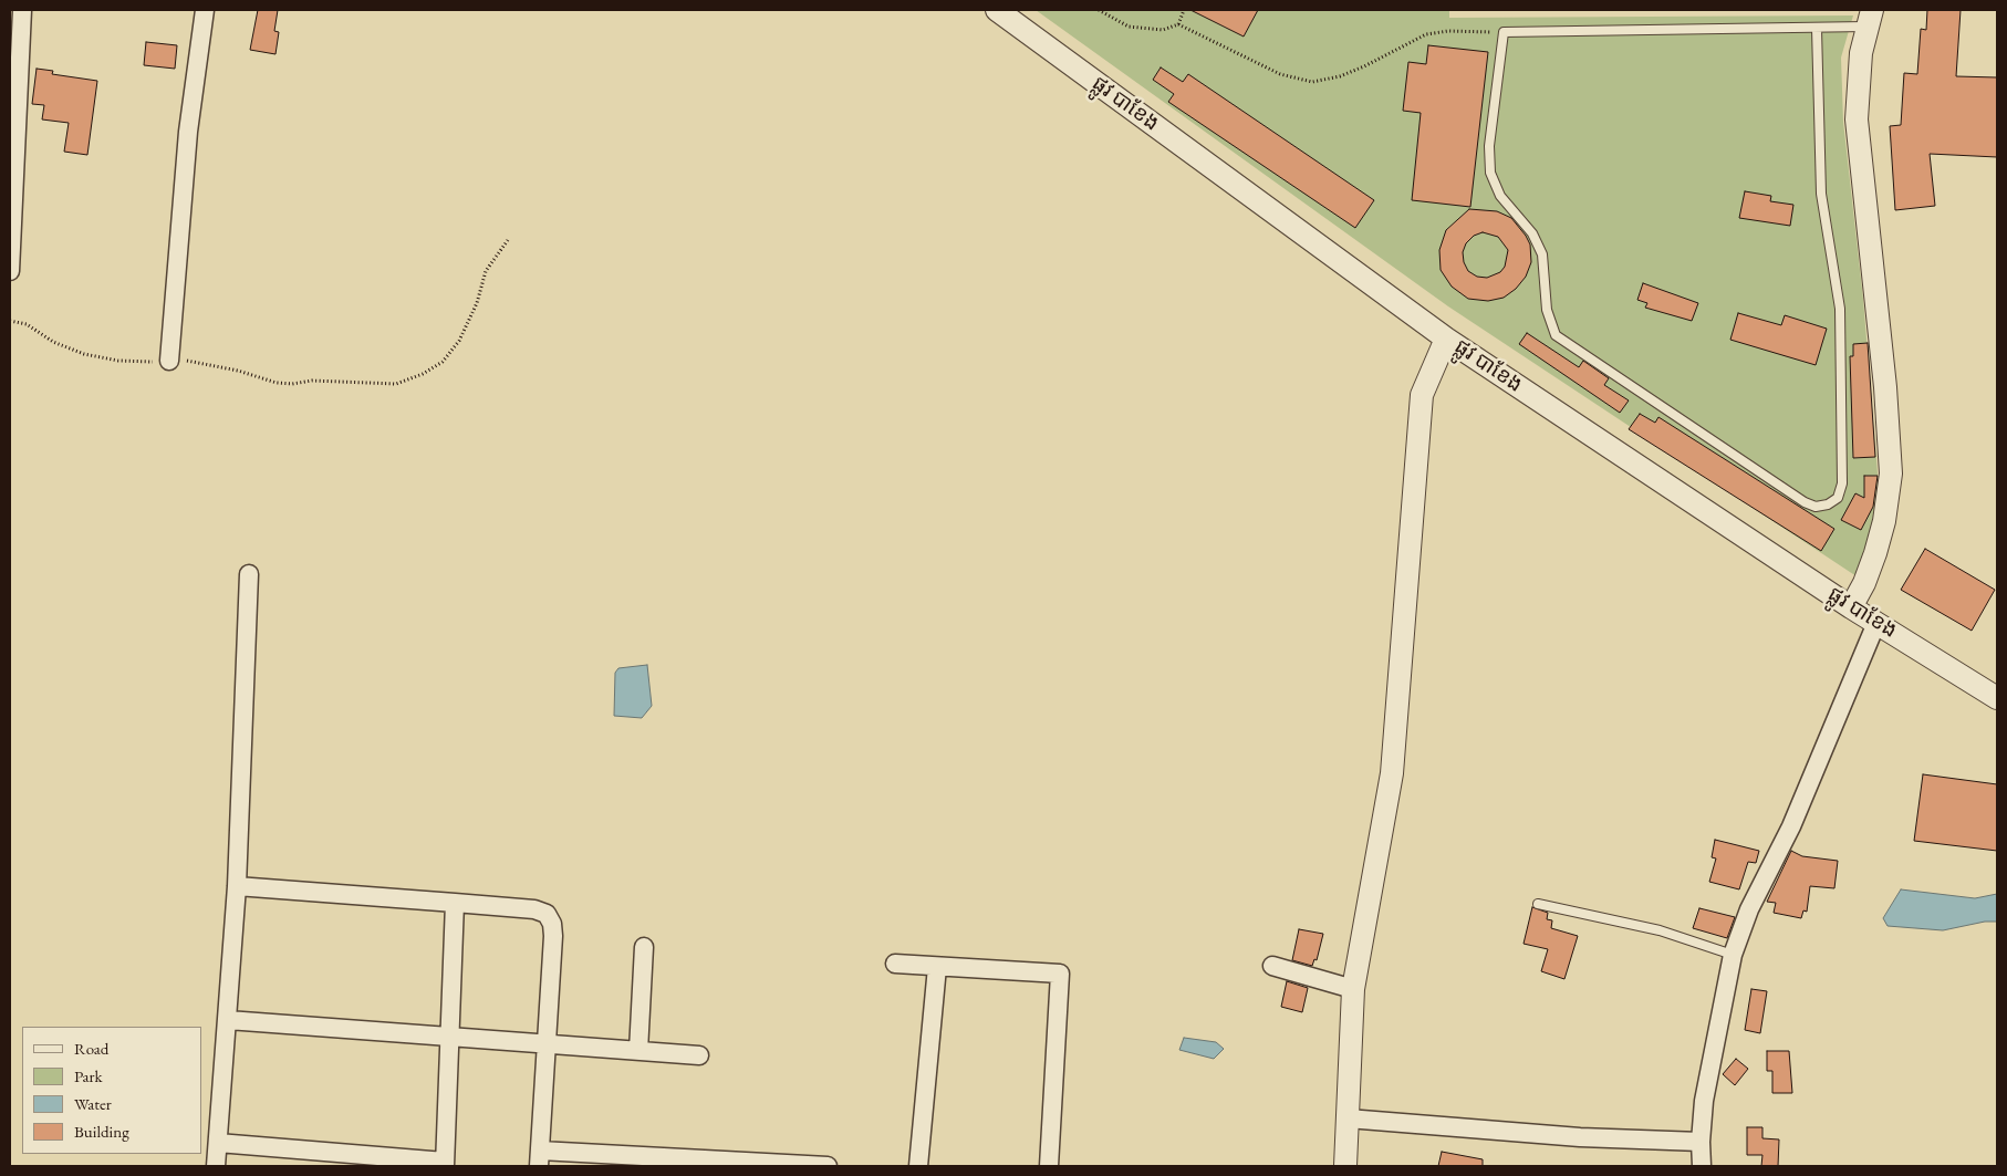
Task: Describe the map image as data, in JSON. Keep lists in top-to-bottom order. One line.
{"streets":{"street":["ផ្លូវ បាខែង"]},"legend":["Road","Park","Water","Building"]}
